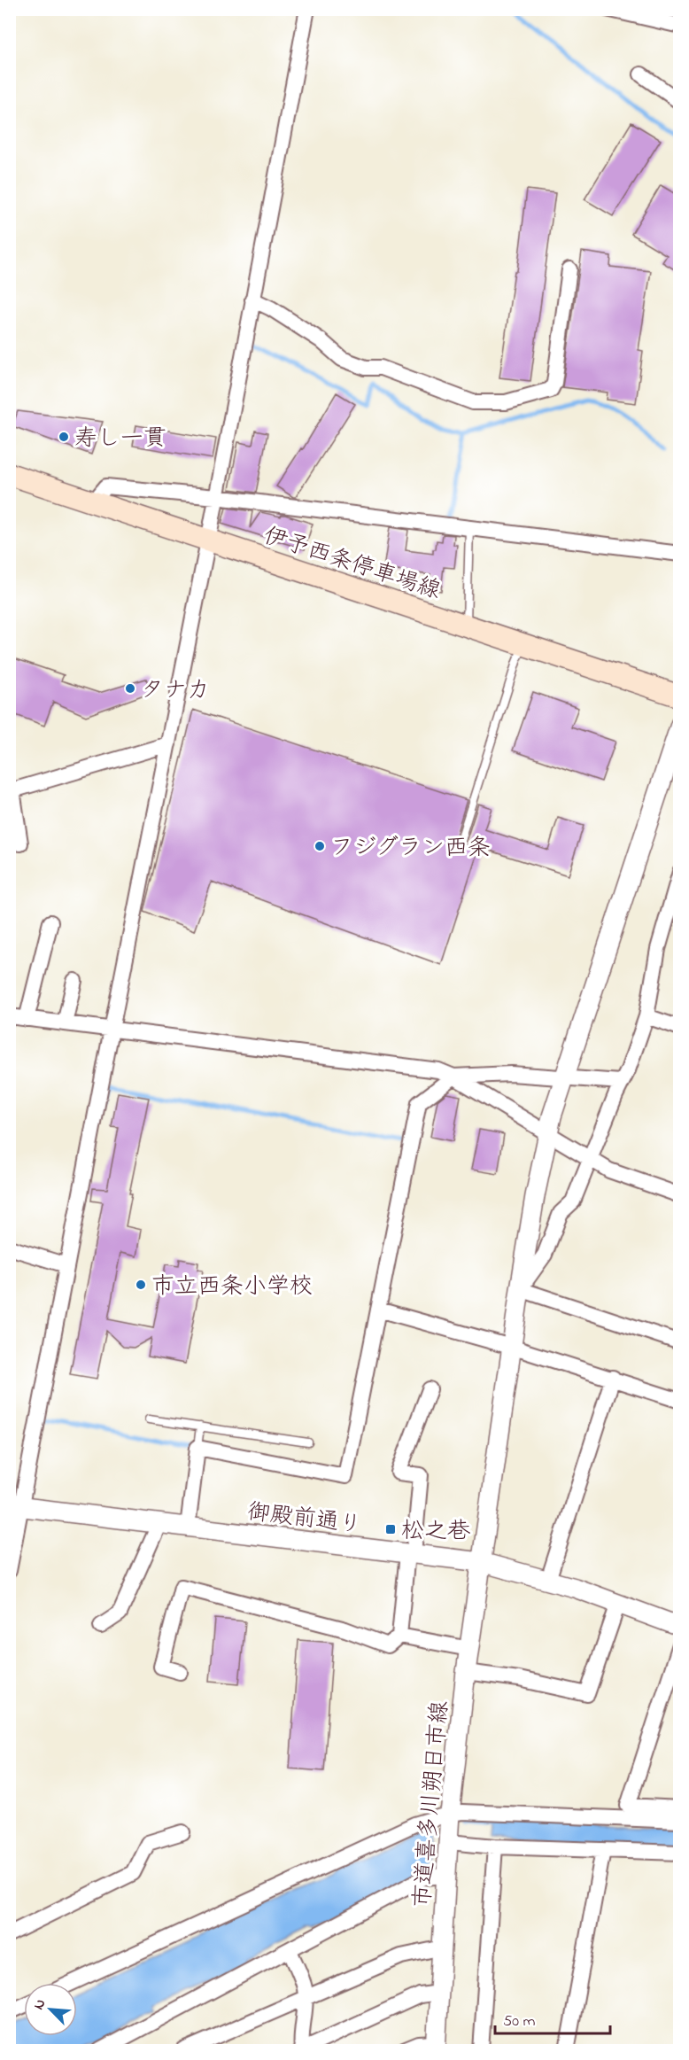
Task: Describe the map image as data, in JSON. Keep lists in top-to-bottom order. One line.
{"streets":{"main road":["伊予西条停車場線"],"street":["御殿前通り","市道喜多川朔日市線"]},"crossings":[["御殿前通り","市道喜多川朔日市線"]],"places":{"other":["寿し一貫","タナカ","フジグラン西条","市立西条小学校"],"transit":["松之巷"]},"scale_bar":"50 m","north":"top left"}
